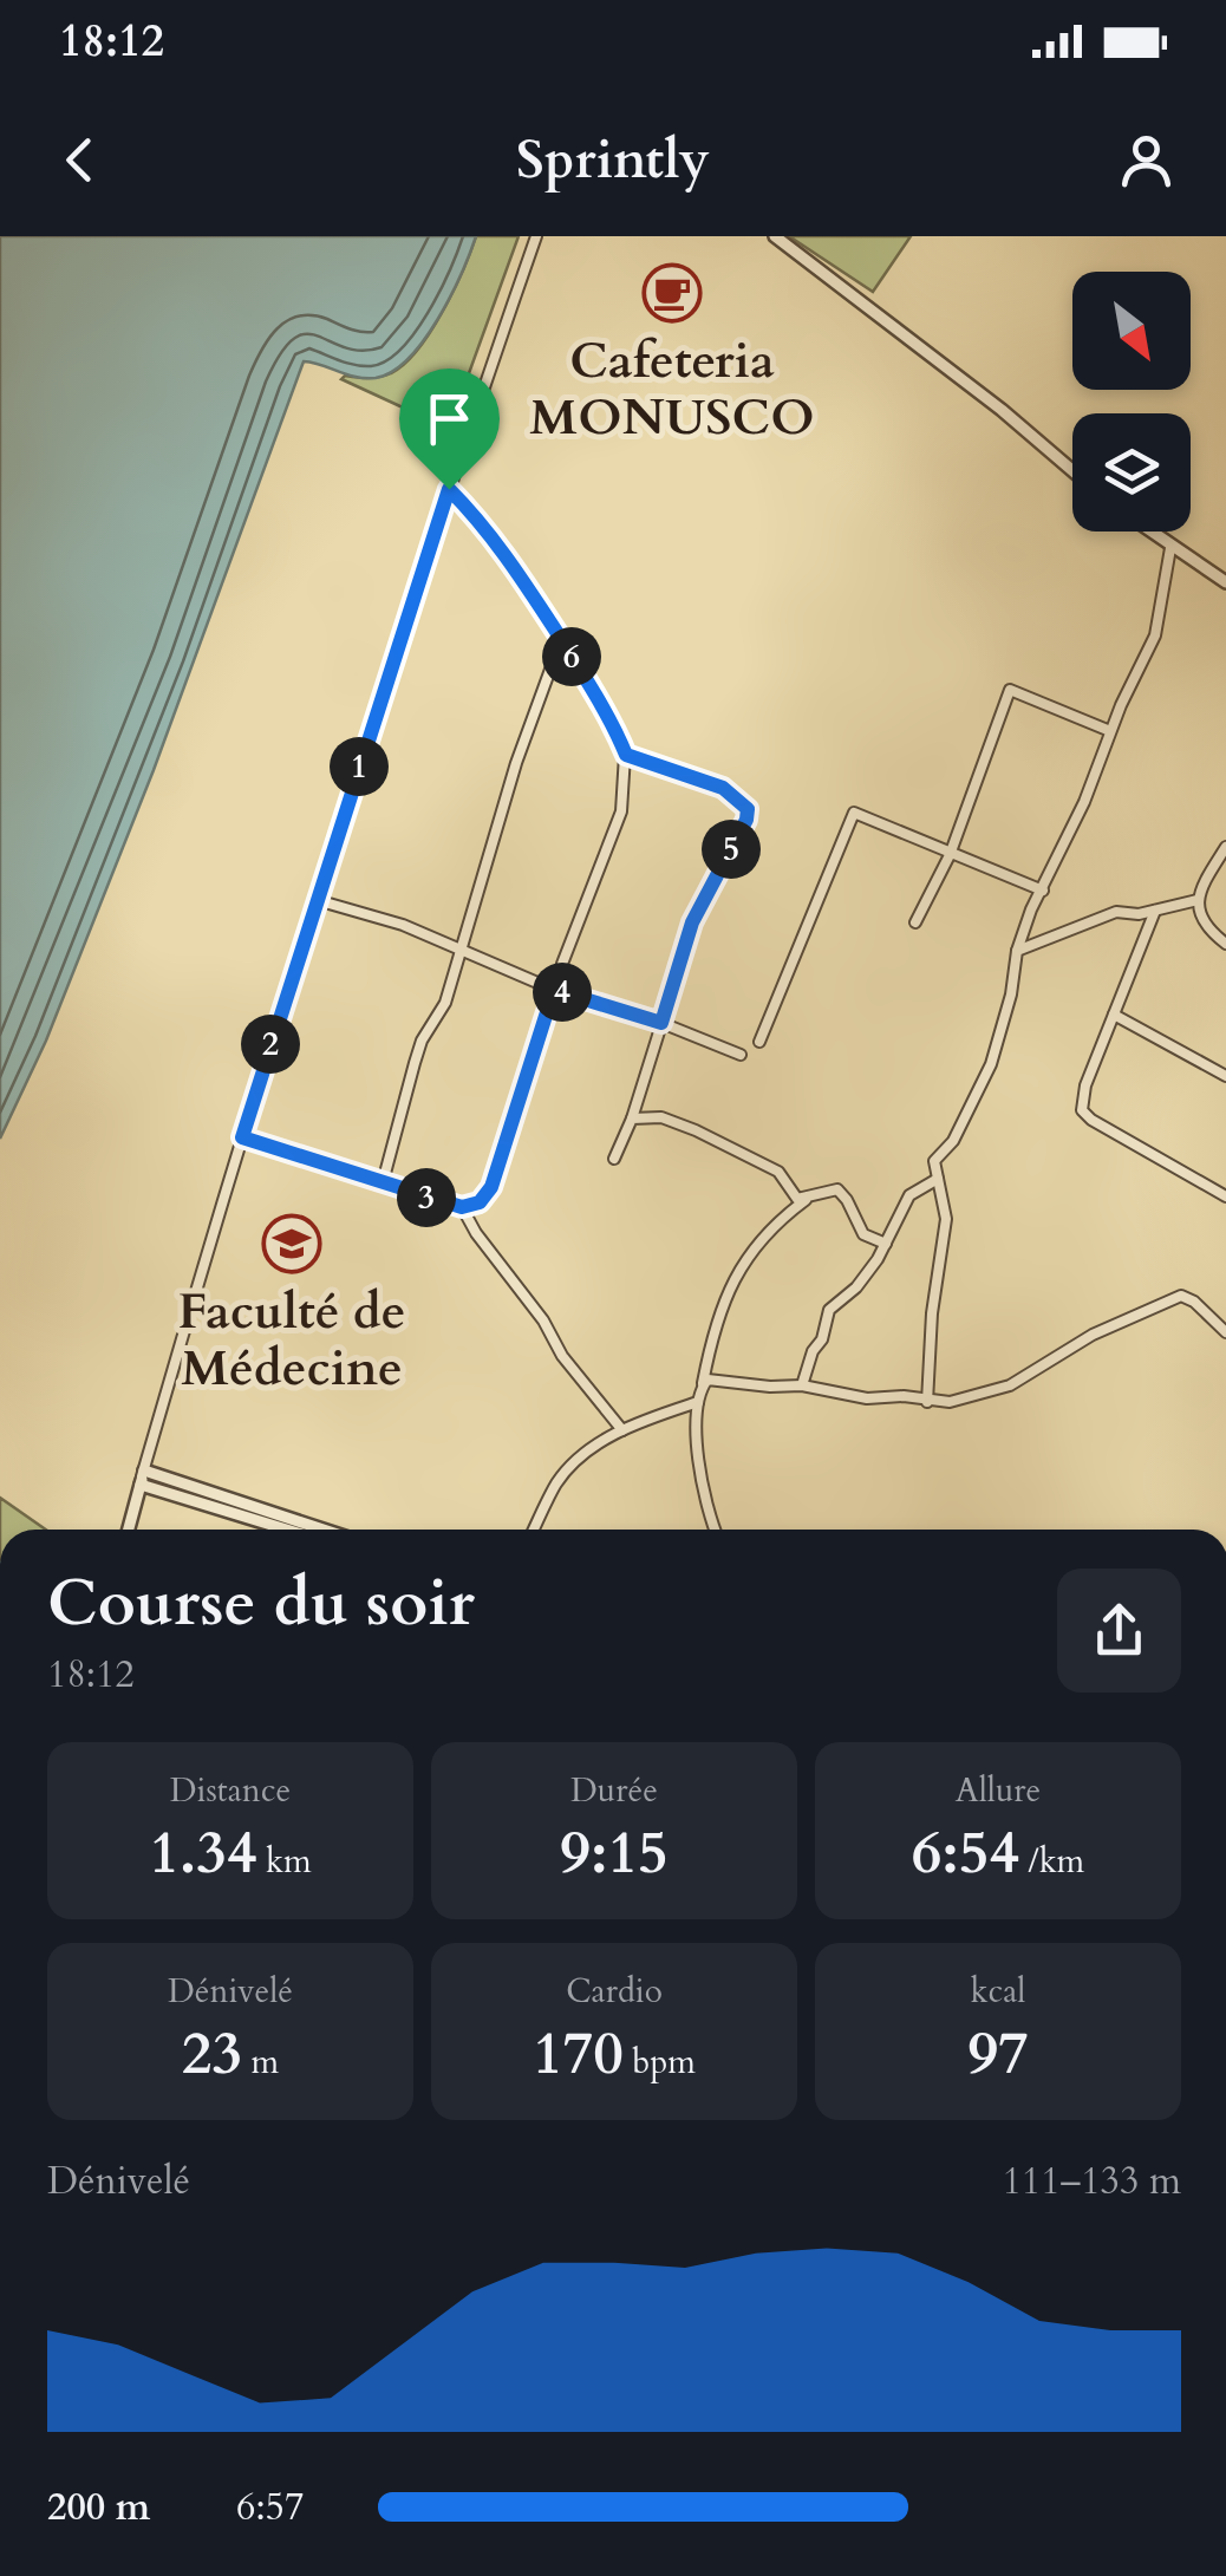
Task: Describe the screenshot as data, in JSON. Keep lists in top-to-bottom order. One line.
{"places":{"cafe":["Cafeteria MONUSCO"],"school or university":["Faculté de Médecine"]},"north":"bottom right","page":{"status":"18:12","header":"Sprintly","pins":["6","1","5","4","2","3"],"heading":["Course du soir","18:12"],"stats":[["Distance","1.34 km"],["Durée","9:15"],["Allure","6:54 /km"],["Dénivelé","23 m"],["Cardio","170 bpm"],["kcal","97"]],"chart":["Dénivelé","111–133 m"],"list":[{"name":"200 m","note":"6:57"}]}}
